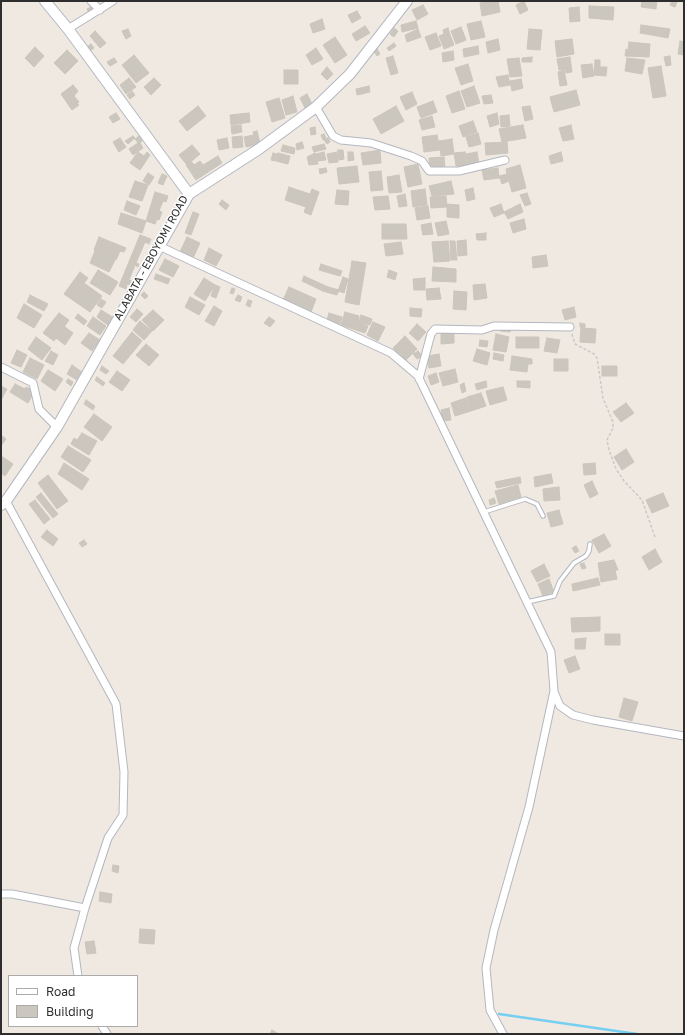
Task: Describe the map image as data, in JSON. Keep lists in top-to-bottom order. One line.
{"streets":{"main road":["ALABATA - EBOYOMI ROAD"]},"legend":["Road","Building"]}
